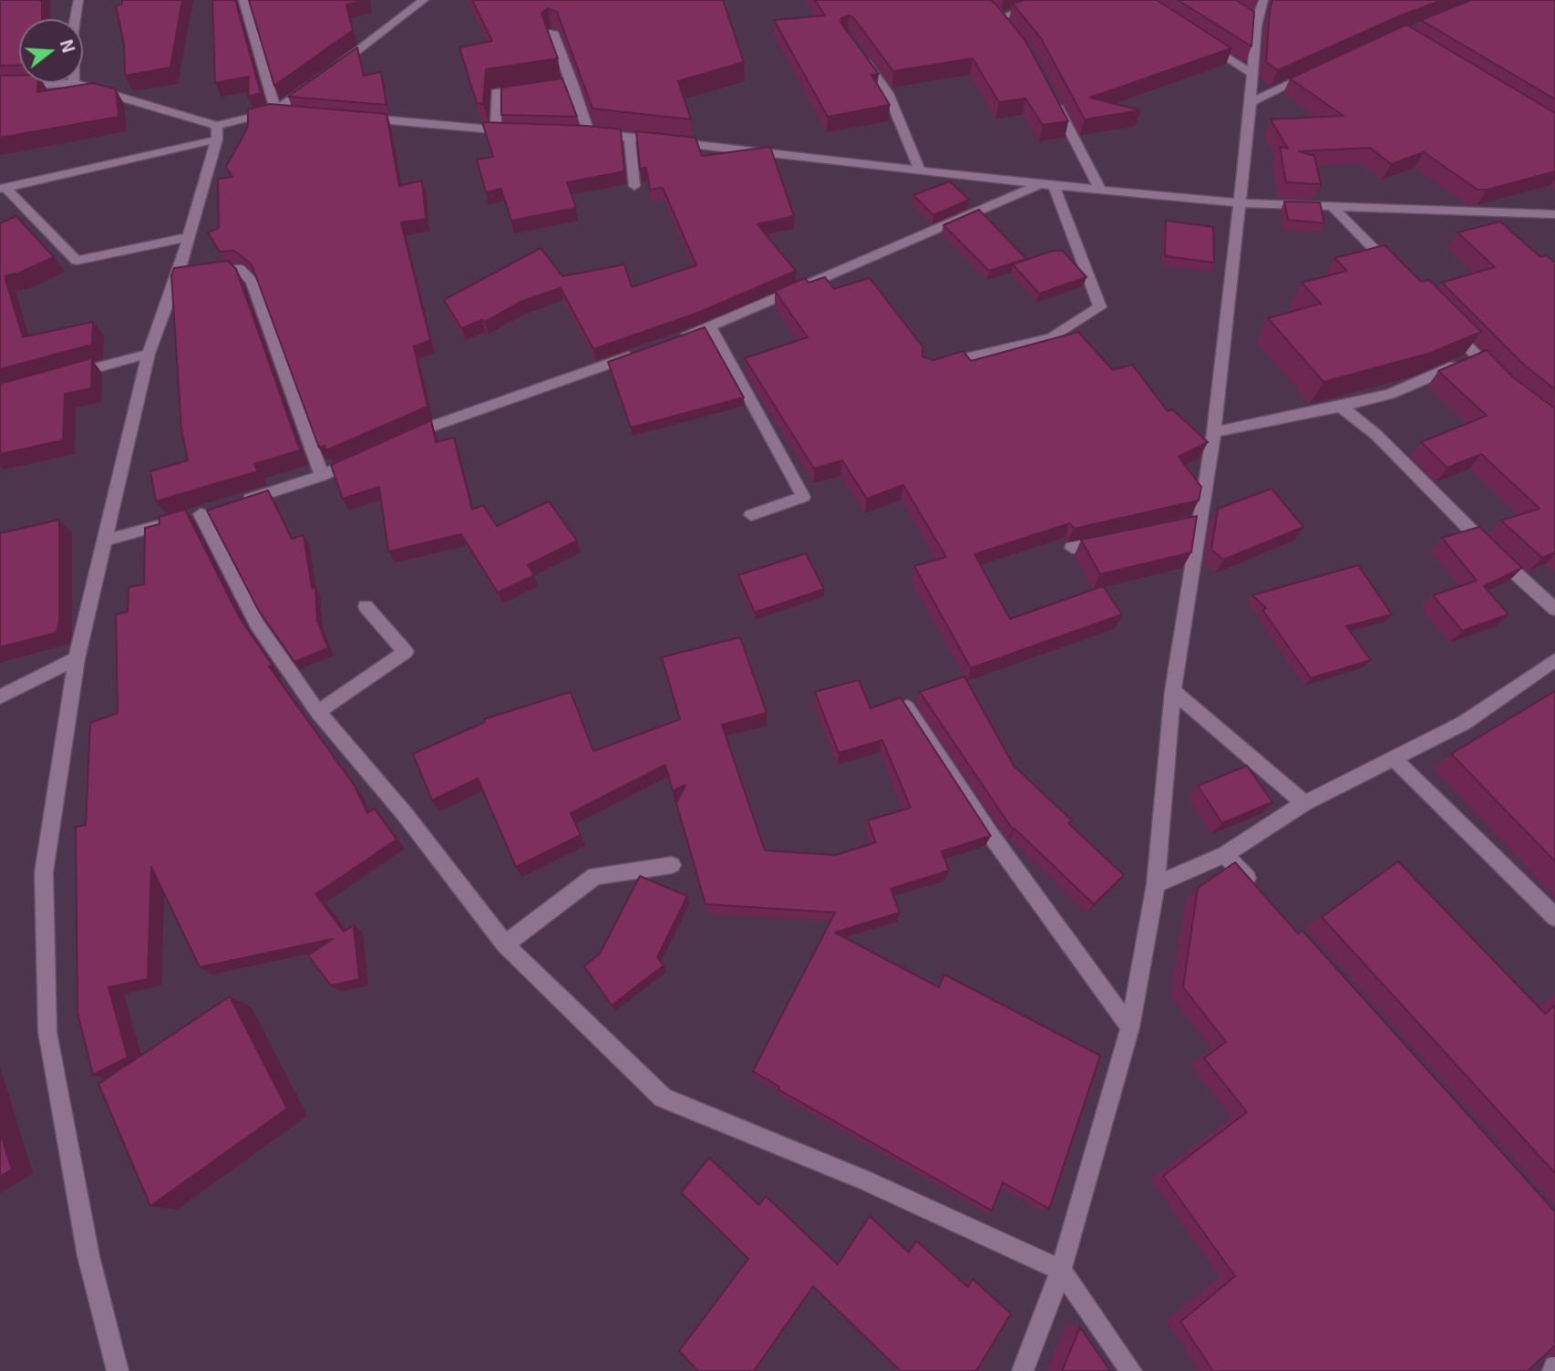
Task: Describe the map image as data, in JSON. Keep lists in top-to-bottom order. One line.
{"north":"right"}
